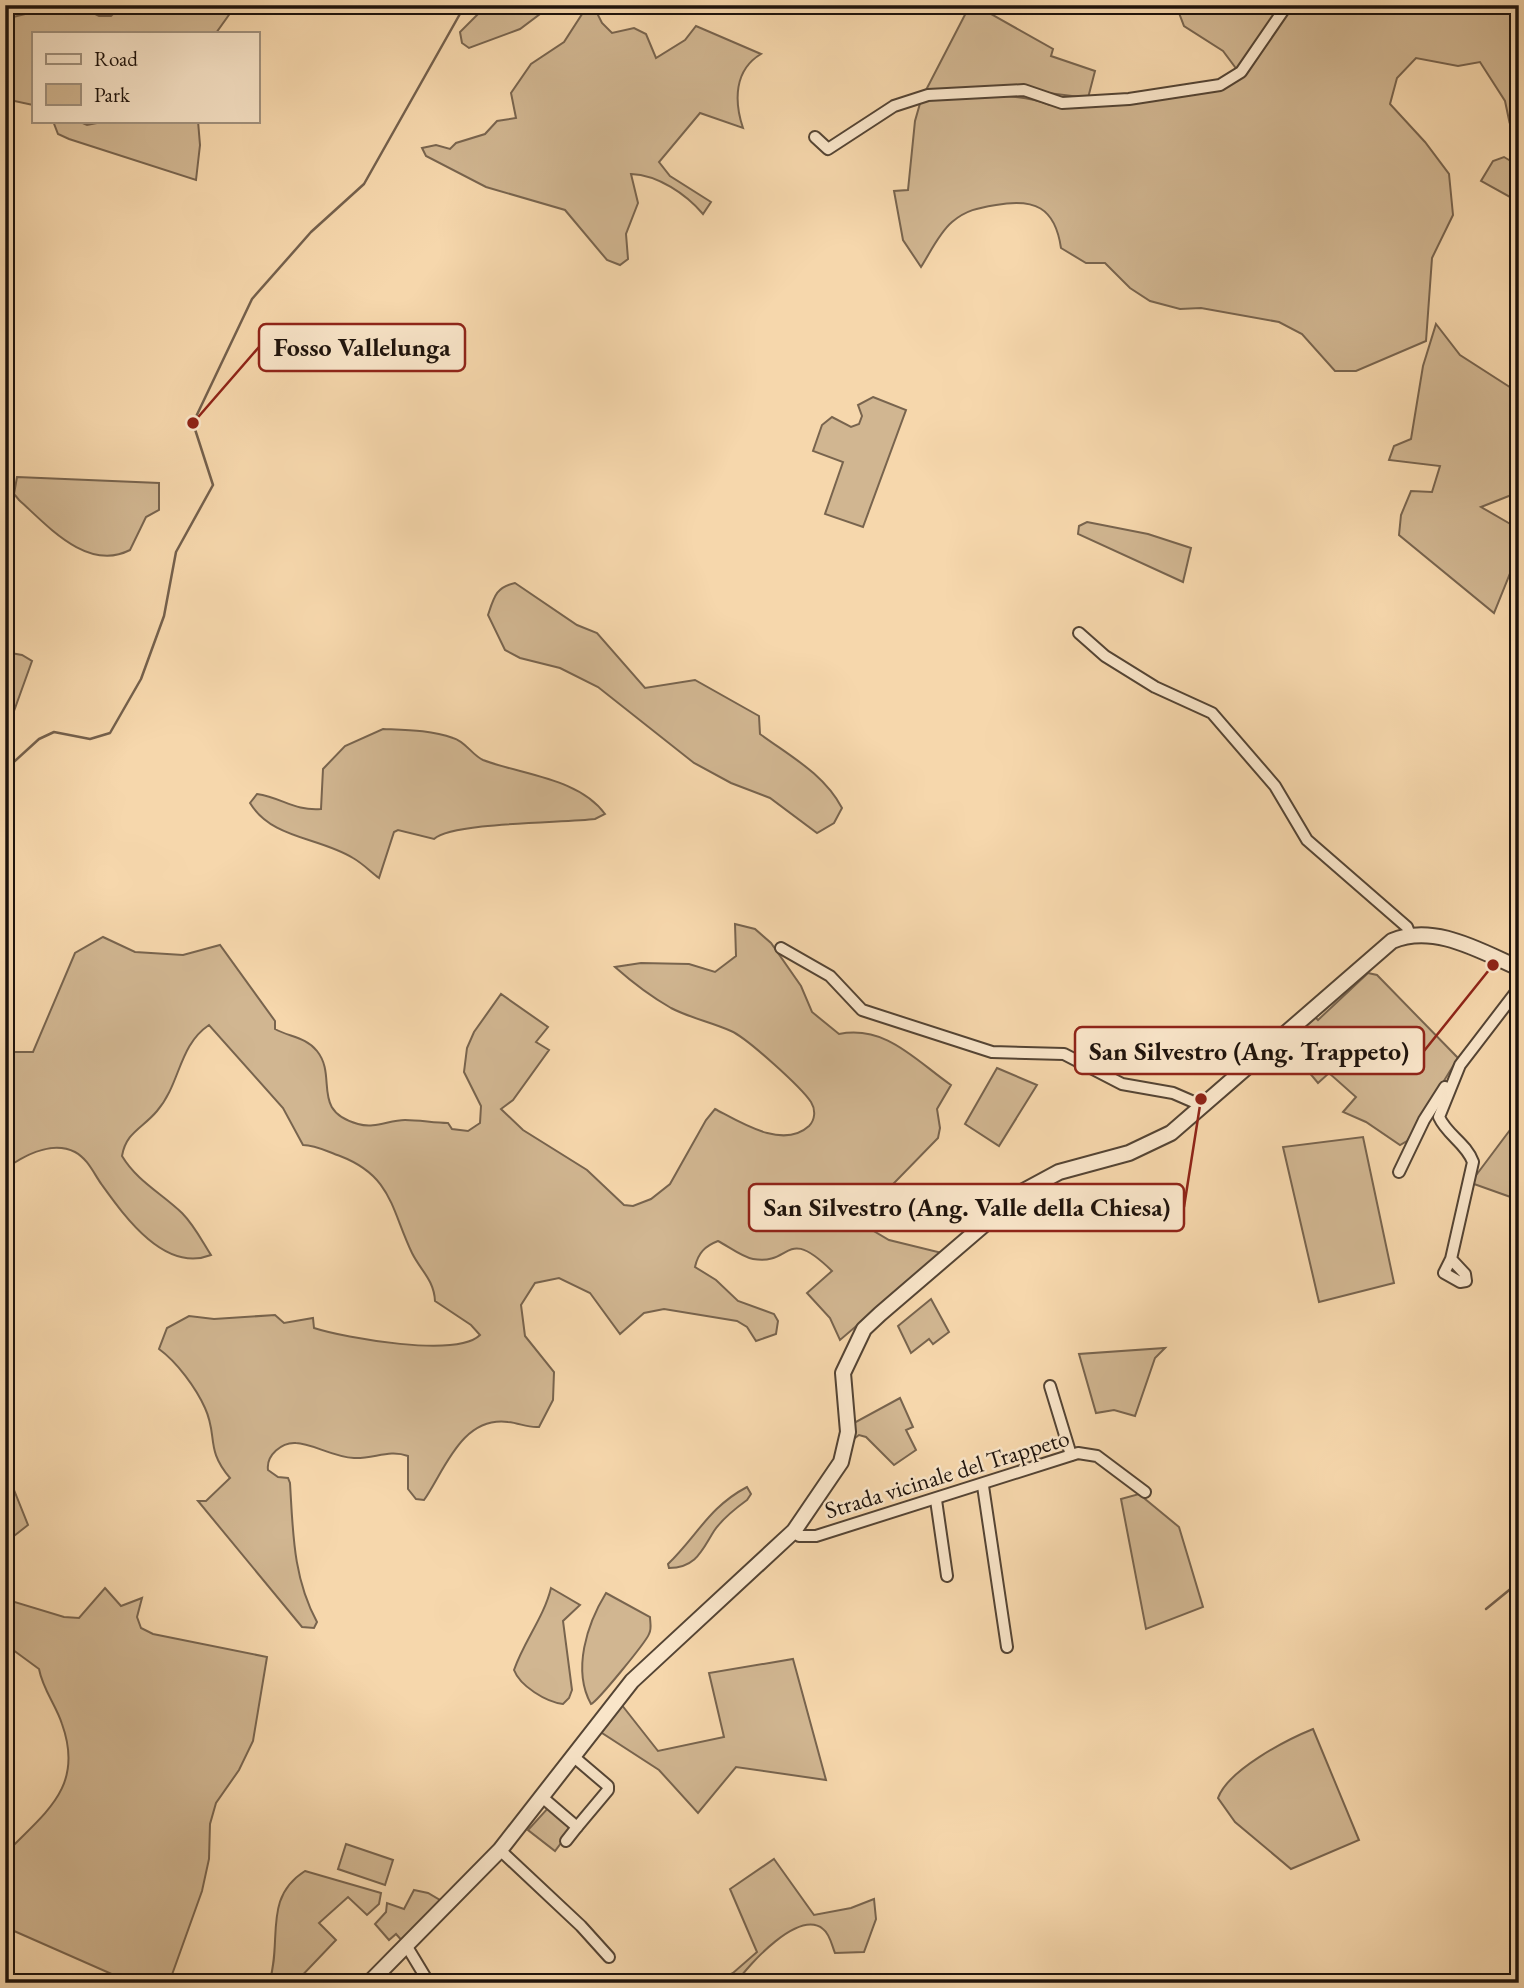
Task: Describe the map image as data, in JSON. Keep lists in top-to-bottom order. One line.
{"streets":{"street":["Strada vicinale del Trappeto"]},"places":["Fosso Vallelunga","San Silvestro (Ang. Trappeto)","San Silvestro (Ang. Valle della Chiesa)"],"legend":["Road","Park"]}
